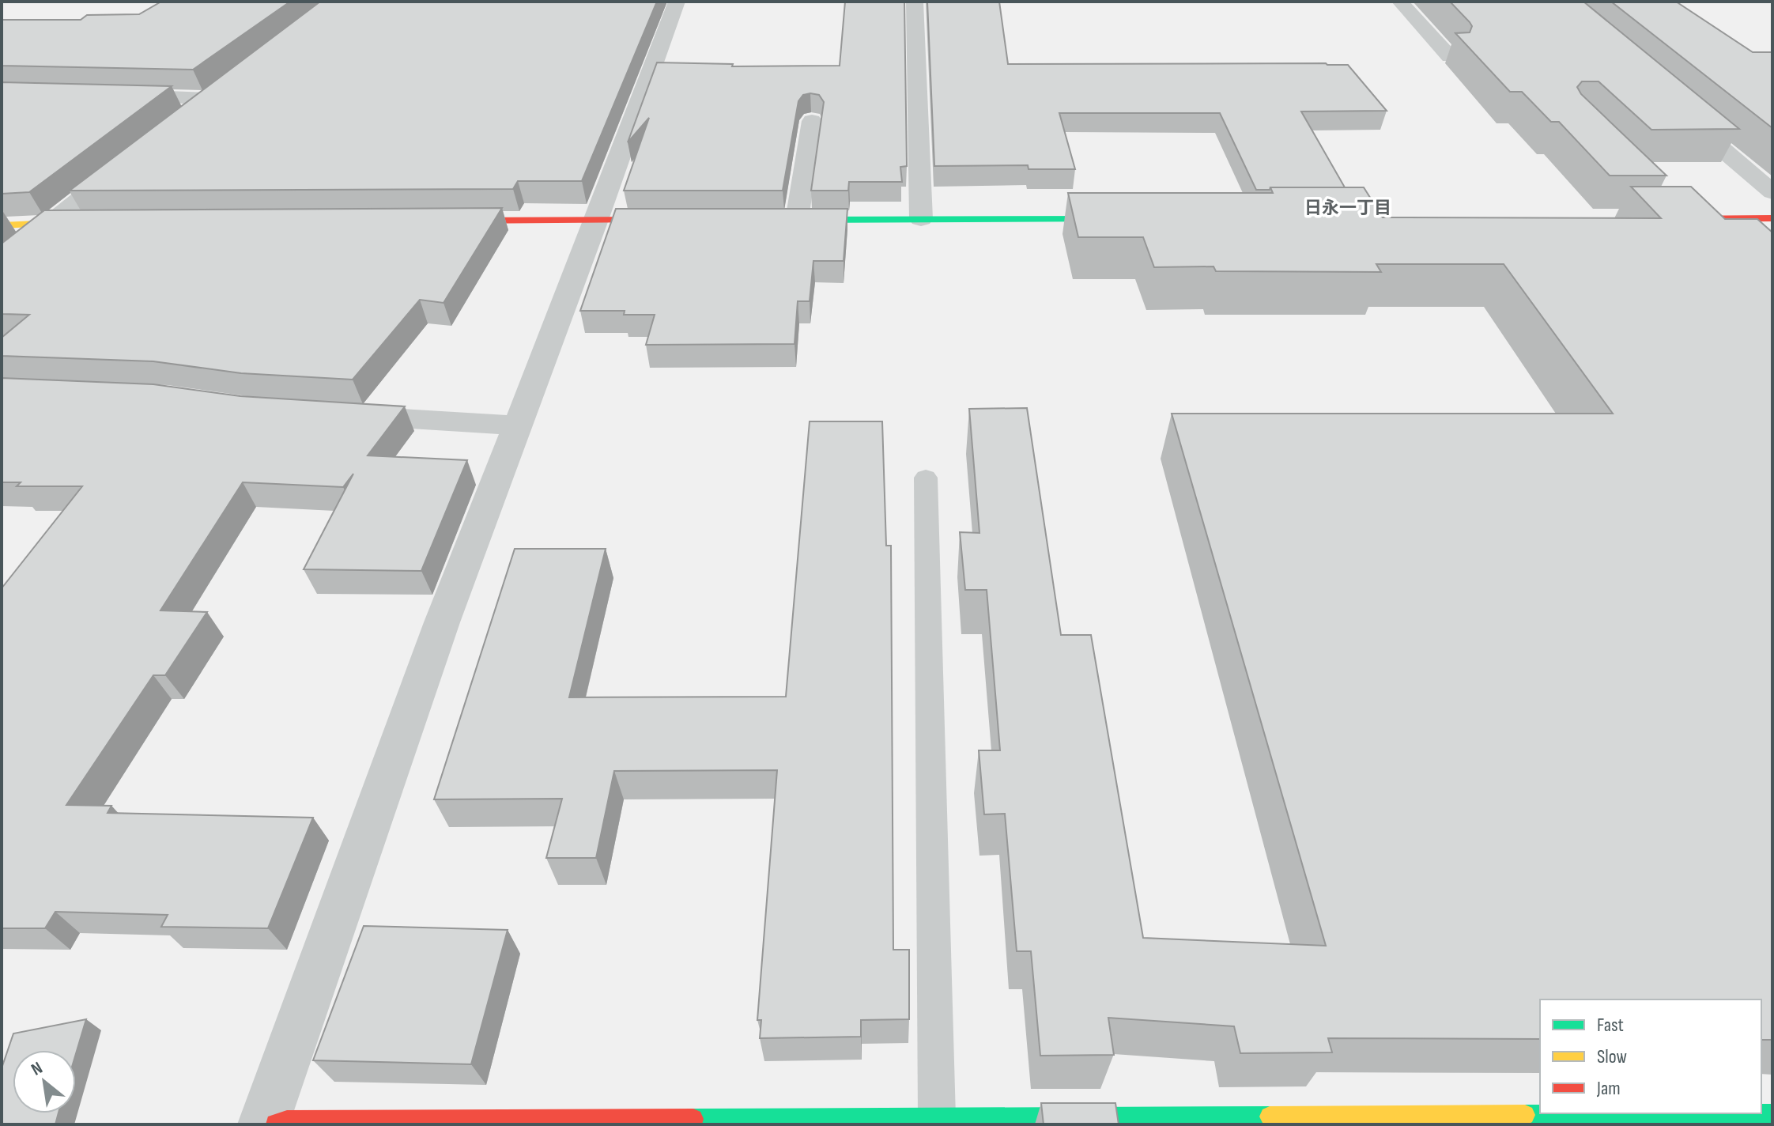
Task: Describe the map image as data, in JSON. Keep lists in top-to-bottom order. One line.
{"districts":["日永一丁目"],"legend":["Fast","Slow","Jam"],"north":"top left"}
